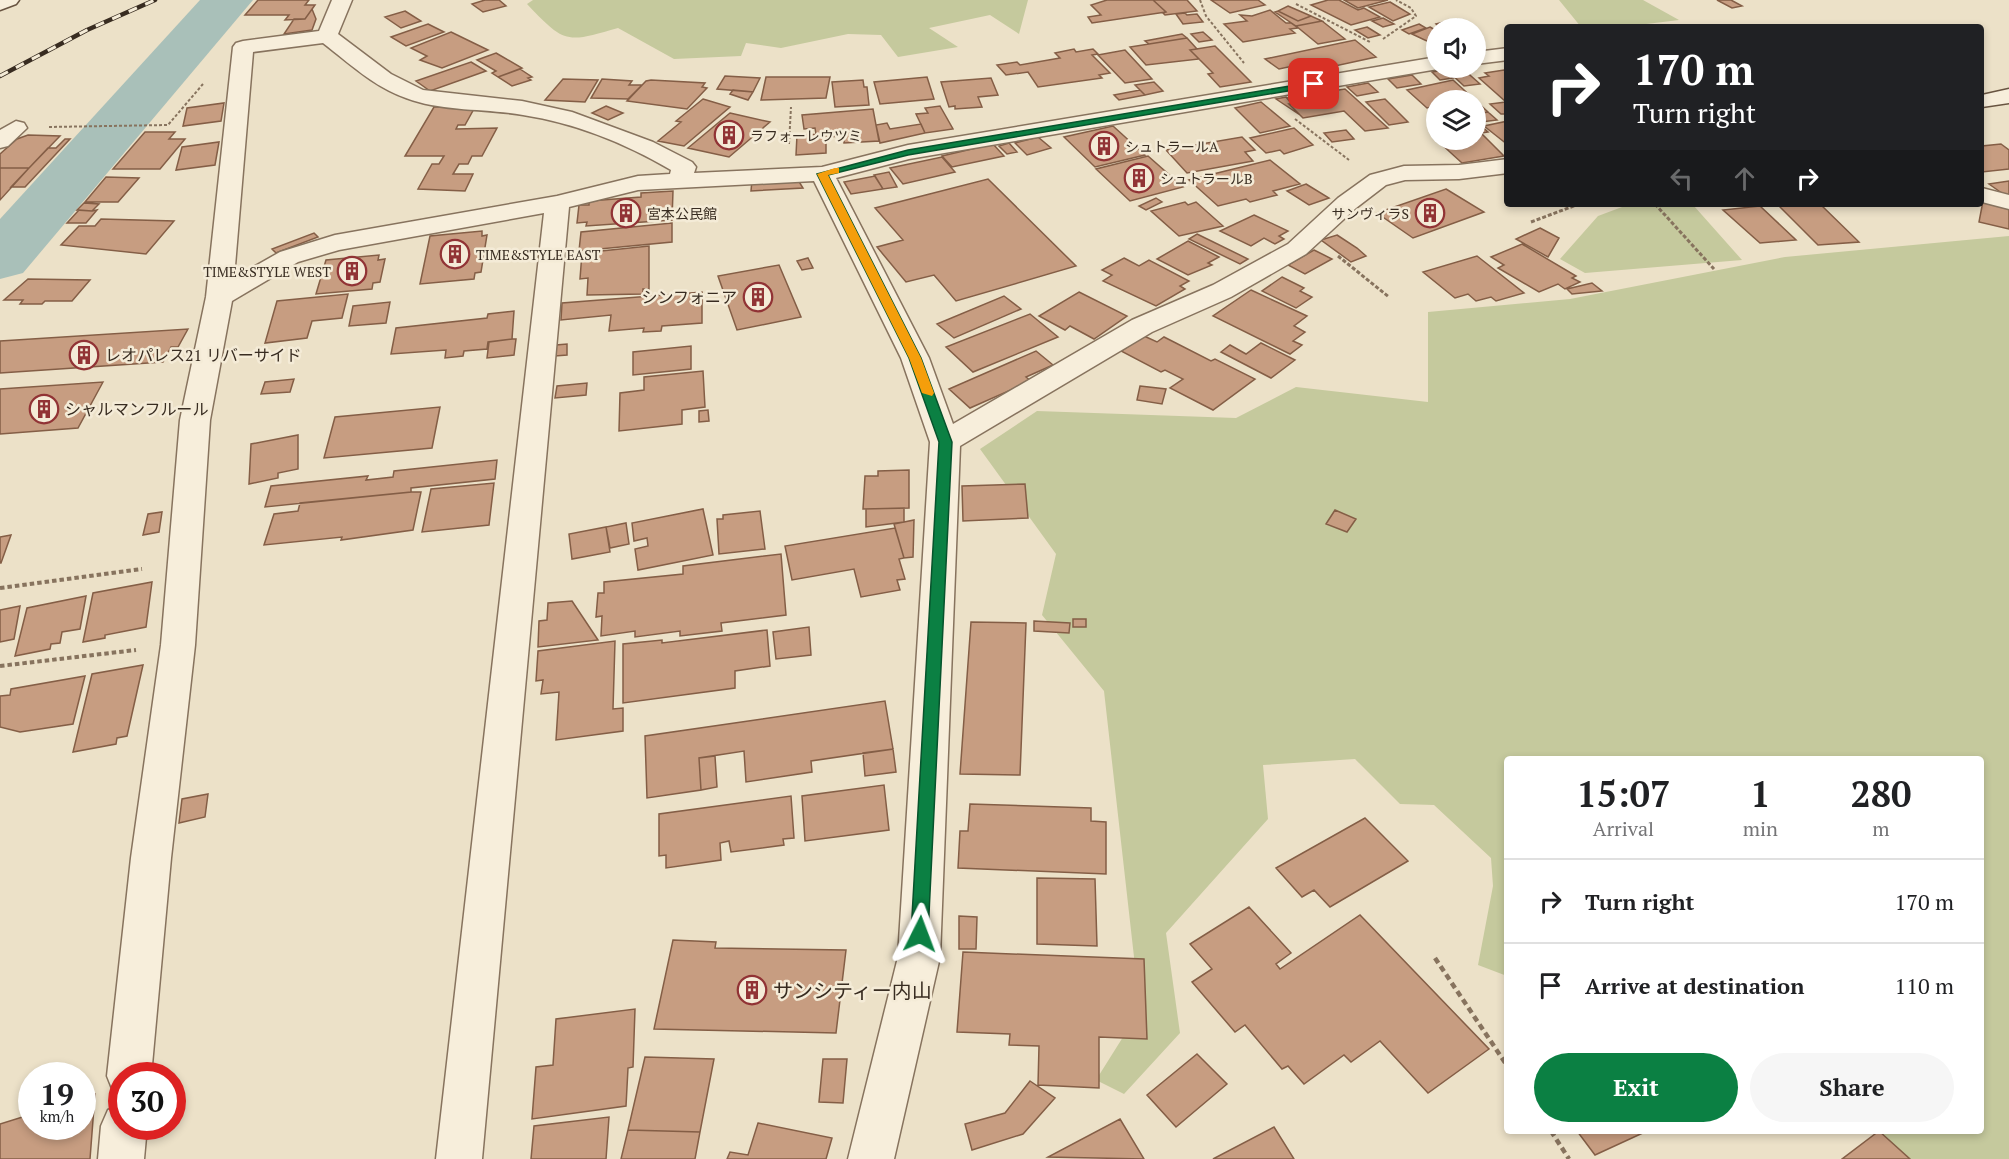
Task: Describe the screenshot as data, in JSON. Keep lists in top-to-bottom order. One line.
{"places":{"building":["ラフォーレウツミ","シュトラールA","シュトラールB","宮本公民館","サンヴィラS","TIME&STYLE EAST","TIME&STYLE WEST","シンフォニア","レオパレス21 リバーサイド","シャルマンフルール","サンシティー内山"]},"page":{"turn":["170 m","Turn right"],"eta":["15:07","Arrival","1","min","280","m"],"list":[{"name":"Turn right","value":"170 m"},{"name":"Arrive at destination","value":"110 m"}],"buttons":["Exit","Share"],"speed":"19 km/h","limit":"30"}}
